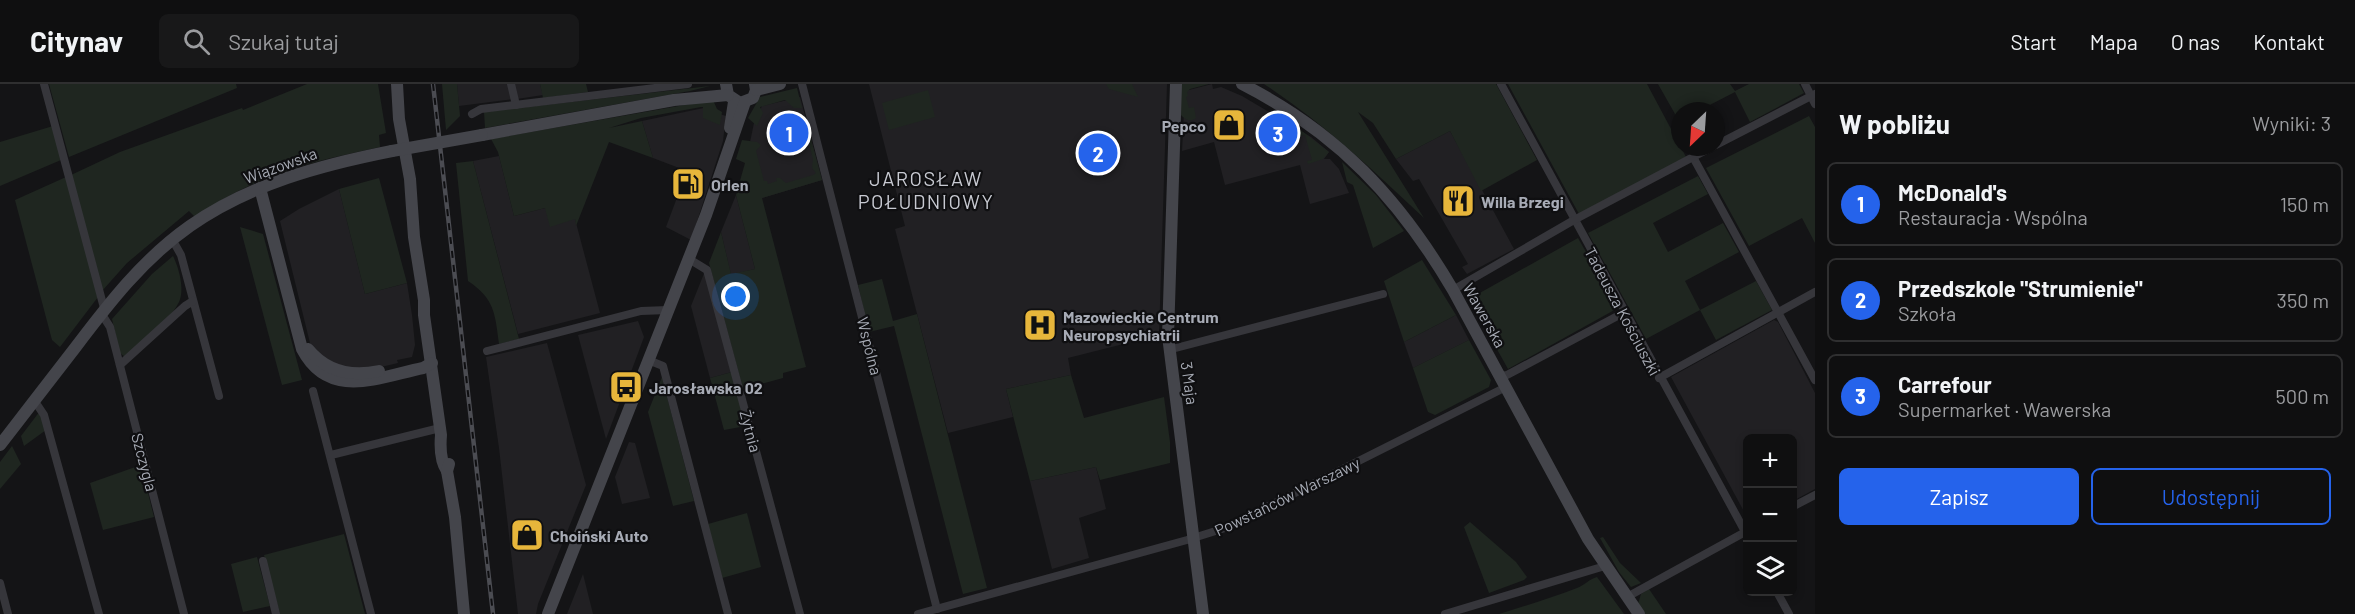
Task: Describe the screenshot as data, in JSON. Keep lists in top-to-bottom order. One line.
{"streets":{"main road":["Wiązowska","Wawerska","3 Maja"],"street":["Tadeusza Kościuszki","Wspólna","Żytnia","Szczygla","Powstańców Warszawy"]},"crossings":[["Wiązowska","Szczygla"],["Tadeusza Kościuszki","Powstańców Warszawy"],["Wawerska","Powstańców Warszawy"],["Wspólna","Powstańców Warszawy"],["3 Maja","Powstańców Warszawy"]],"districts":["JAROSŁAW POŁUDNIOWY"],"places":{"shop":["Pepco","Choiński Auto"],"fuel station":["Orlen"],"restaurant":["Willa Brzegi"],"hospital":["Mazowieckie Centrum Neuropsychiatrii"],"bus stop":["Jarosławska 02"]},"north":"bottom left","page":{"header":"Citynav","search":"Szukaj tutaj","nav":["Start","Mapa","O nas","Kontakt"],"heading":["W pobliżu","Wyniki: 3"],"pins":["1","3","2"],"list":[{"mark":"1","name":"McDonald's","note":"Restauracja · Wspólna","value":"150 m"},{"mark":"2","name":"Przedszkole \"Strumienie\"","note":"Szkoła","value":"350 m"},{"mark":"3","name":"Carrefour","note":"Supermarket · Wawerska","value":"500 m"}],"map_buttons":["+","−"],"buttons":["Zapisz","Udostępnij"]}}
